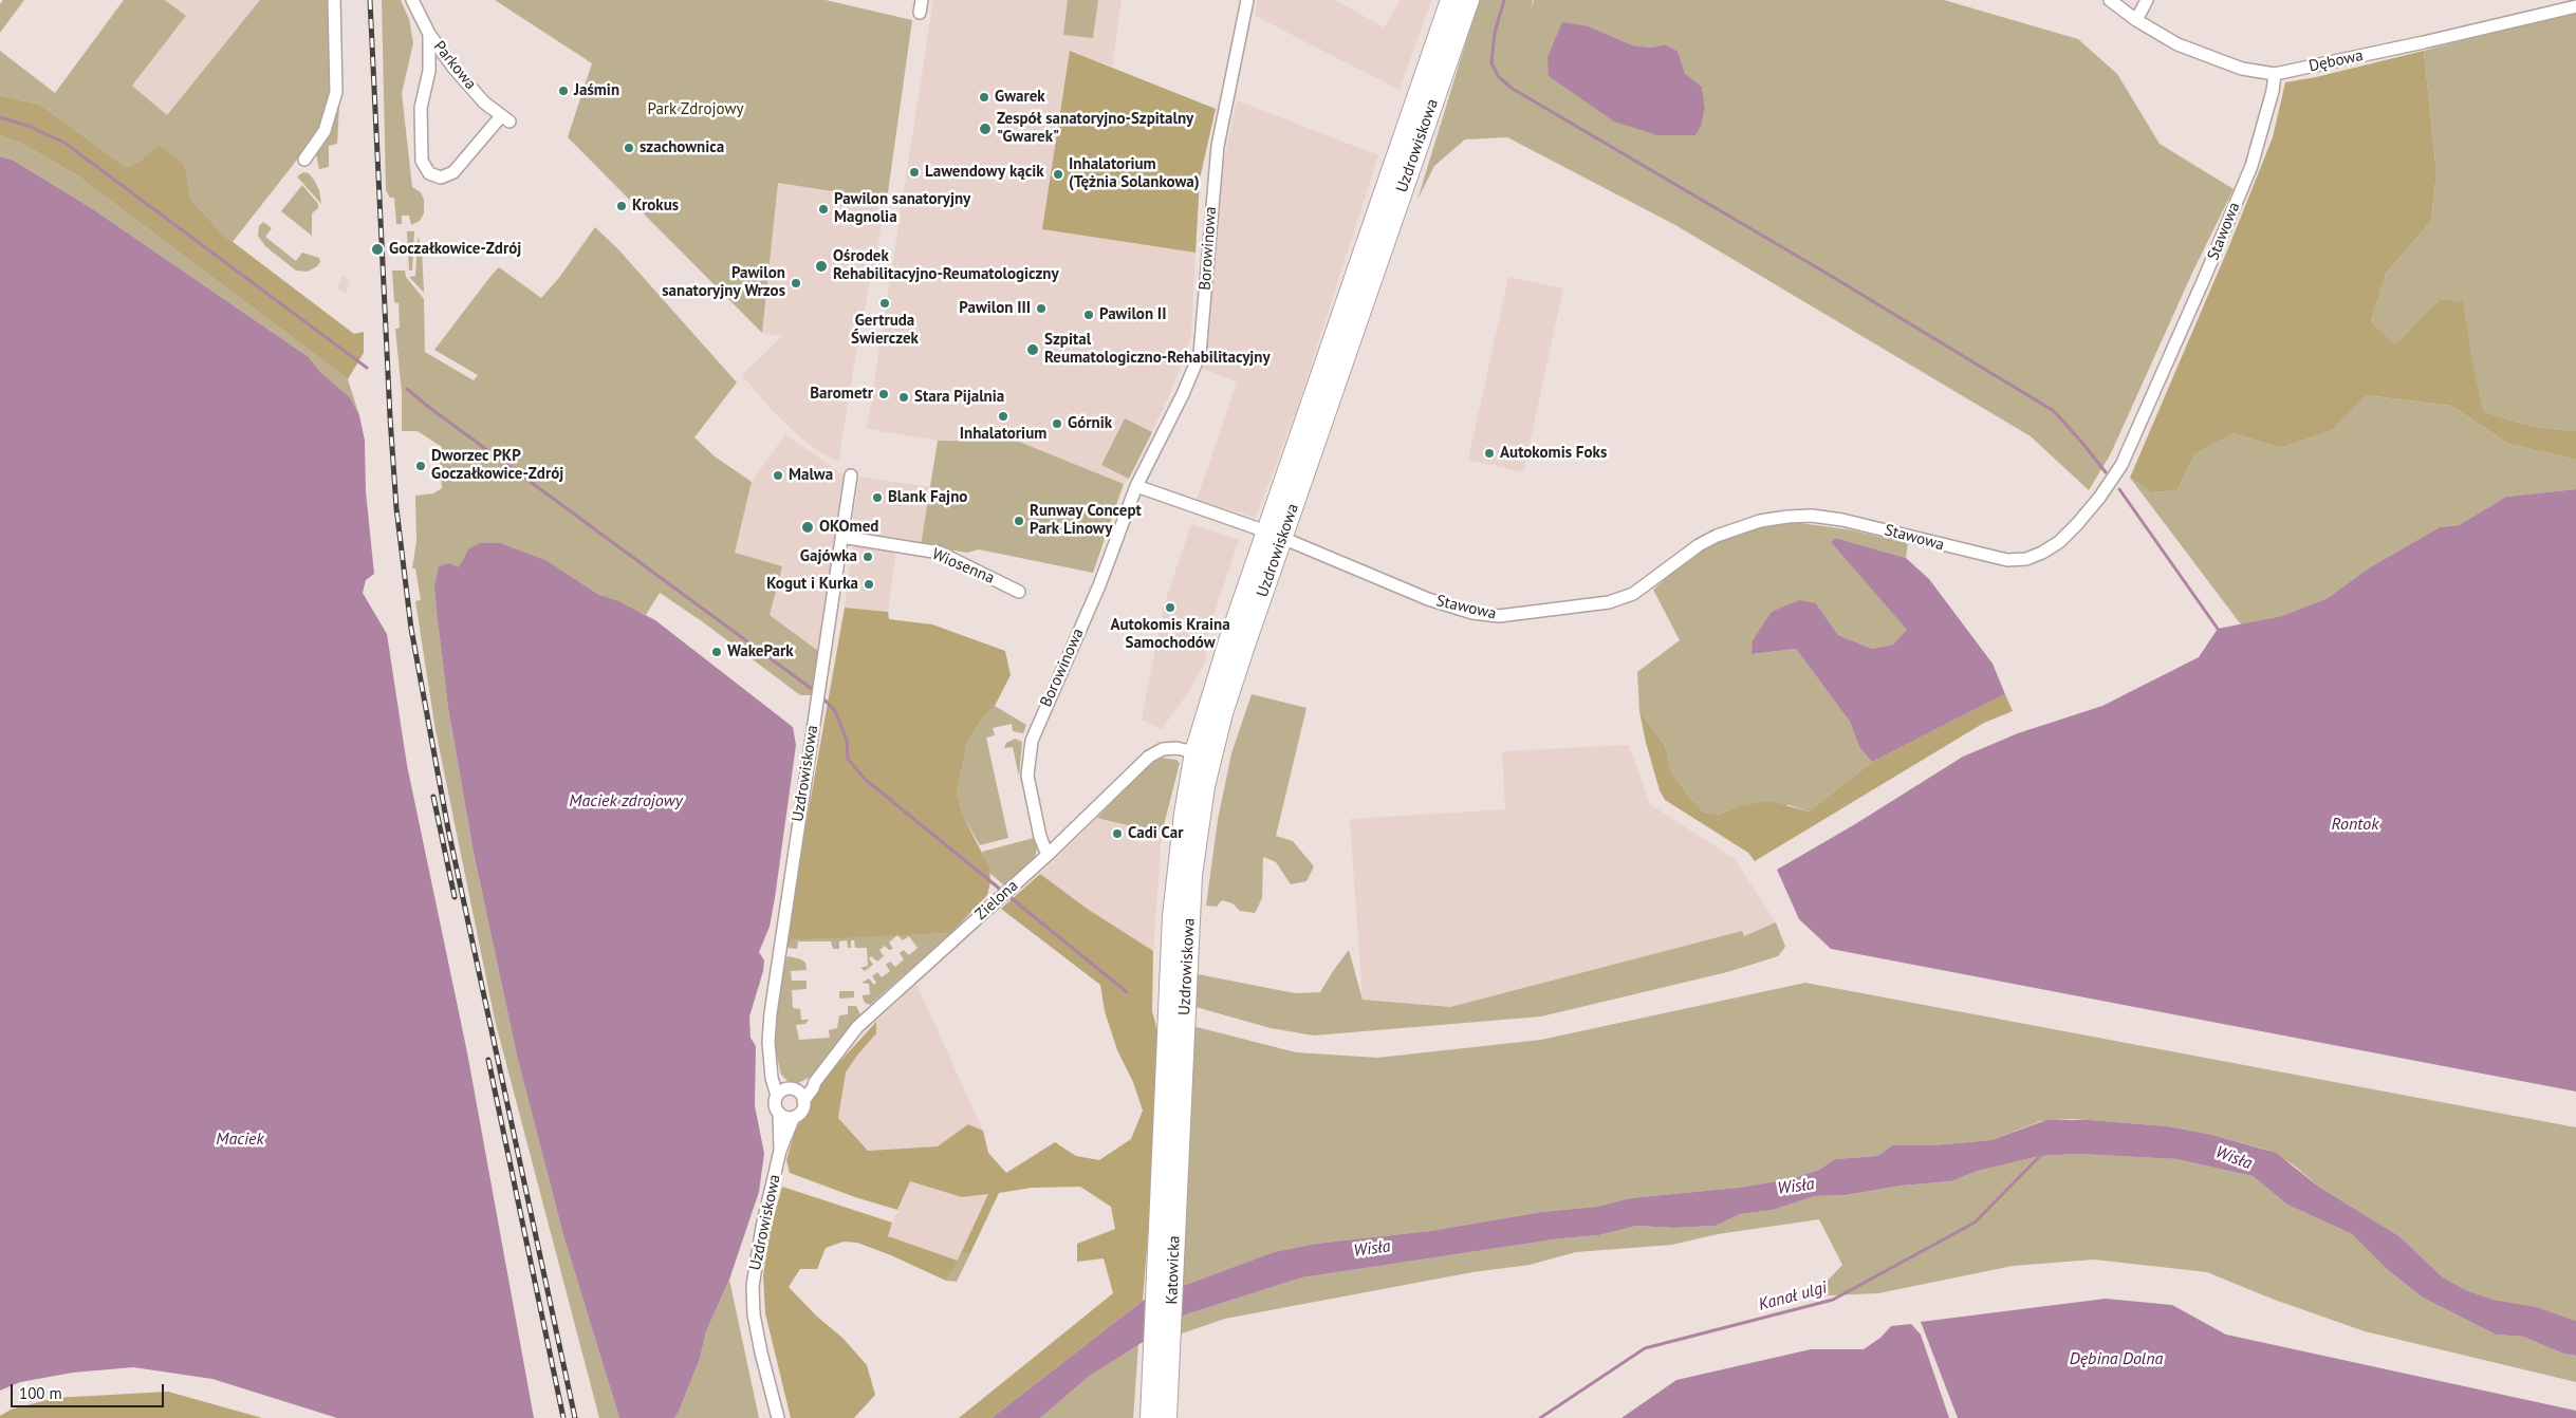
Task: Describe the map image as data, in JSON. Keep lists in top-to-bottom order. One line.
{"streets":{"main road":["Uzdrowiskowa","Katowicka"],"street":["Dębowa","Parkowa","Stawowa","Borowinowa","Wiosenna","Zielona"]},"crossings":[["Dębowa","Stawowa"],["Uzdrowiskowa","Stawowa"],["Uzdrowiskowa","Wiosenna"],["Uzdrowiskowa","Zielona"],["Uzdrowiskowa","Katowicka"],["Borowinowa","Zielona"]],"water":["Maciek zdrojowy","Rontok","Maciek","Wisła","Kanał ulgi","Dębina Dolna"],"parks":["Park Zdrojowy"],"places":["Jaśmin","Gwarek","Zespół sanatoryjno-Szpitalny \"Gwarek\"","szachownica","Lawendowy kącik","Inhalatorium (Tężnia Solankowa)","Krokus","Pawilon sanatoryjny Magnolia","Goczałkowice-Zdrój","Ośrodek Rehabilitacyjno-Reumatologiczny","Pawilon sanatoryjny Wrzos","Gertruda Świerczek","Pawilon III","Pawilon II","Szpital Reumatologiczno-Rehabilitacyjny","Barometr","Stara Pijalnia","Inhalatorium","Górnik","Autokomis Foks","Dworzec PKP Goczałkowice-Zdrój","Malwa","Blank Fajno","Runway Concept Park Linowy","OKOmed","Gajówka","Kogut i Kurka","Autokomis Kraina Samochodów","WakePark","Cadi Car"],"scale_bar":"100 m"}
